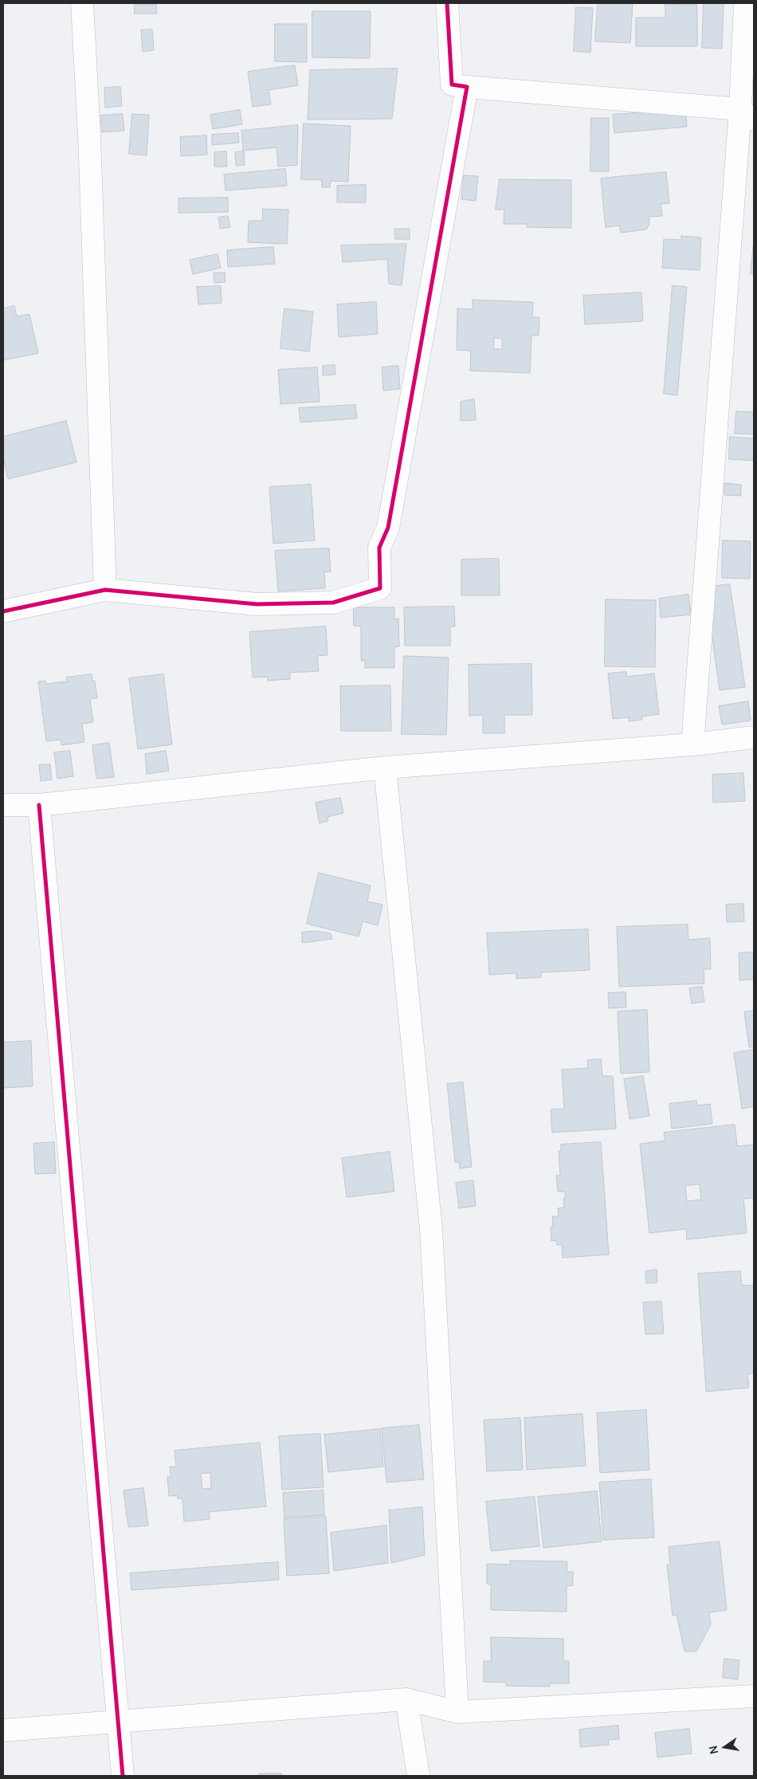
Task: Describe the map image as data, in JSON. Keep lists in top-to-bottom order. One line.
{"north":"left"}
